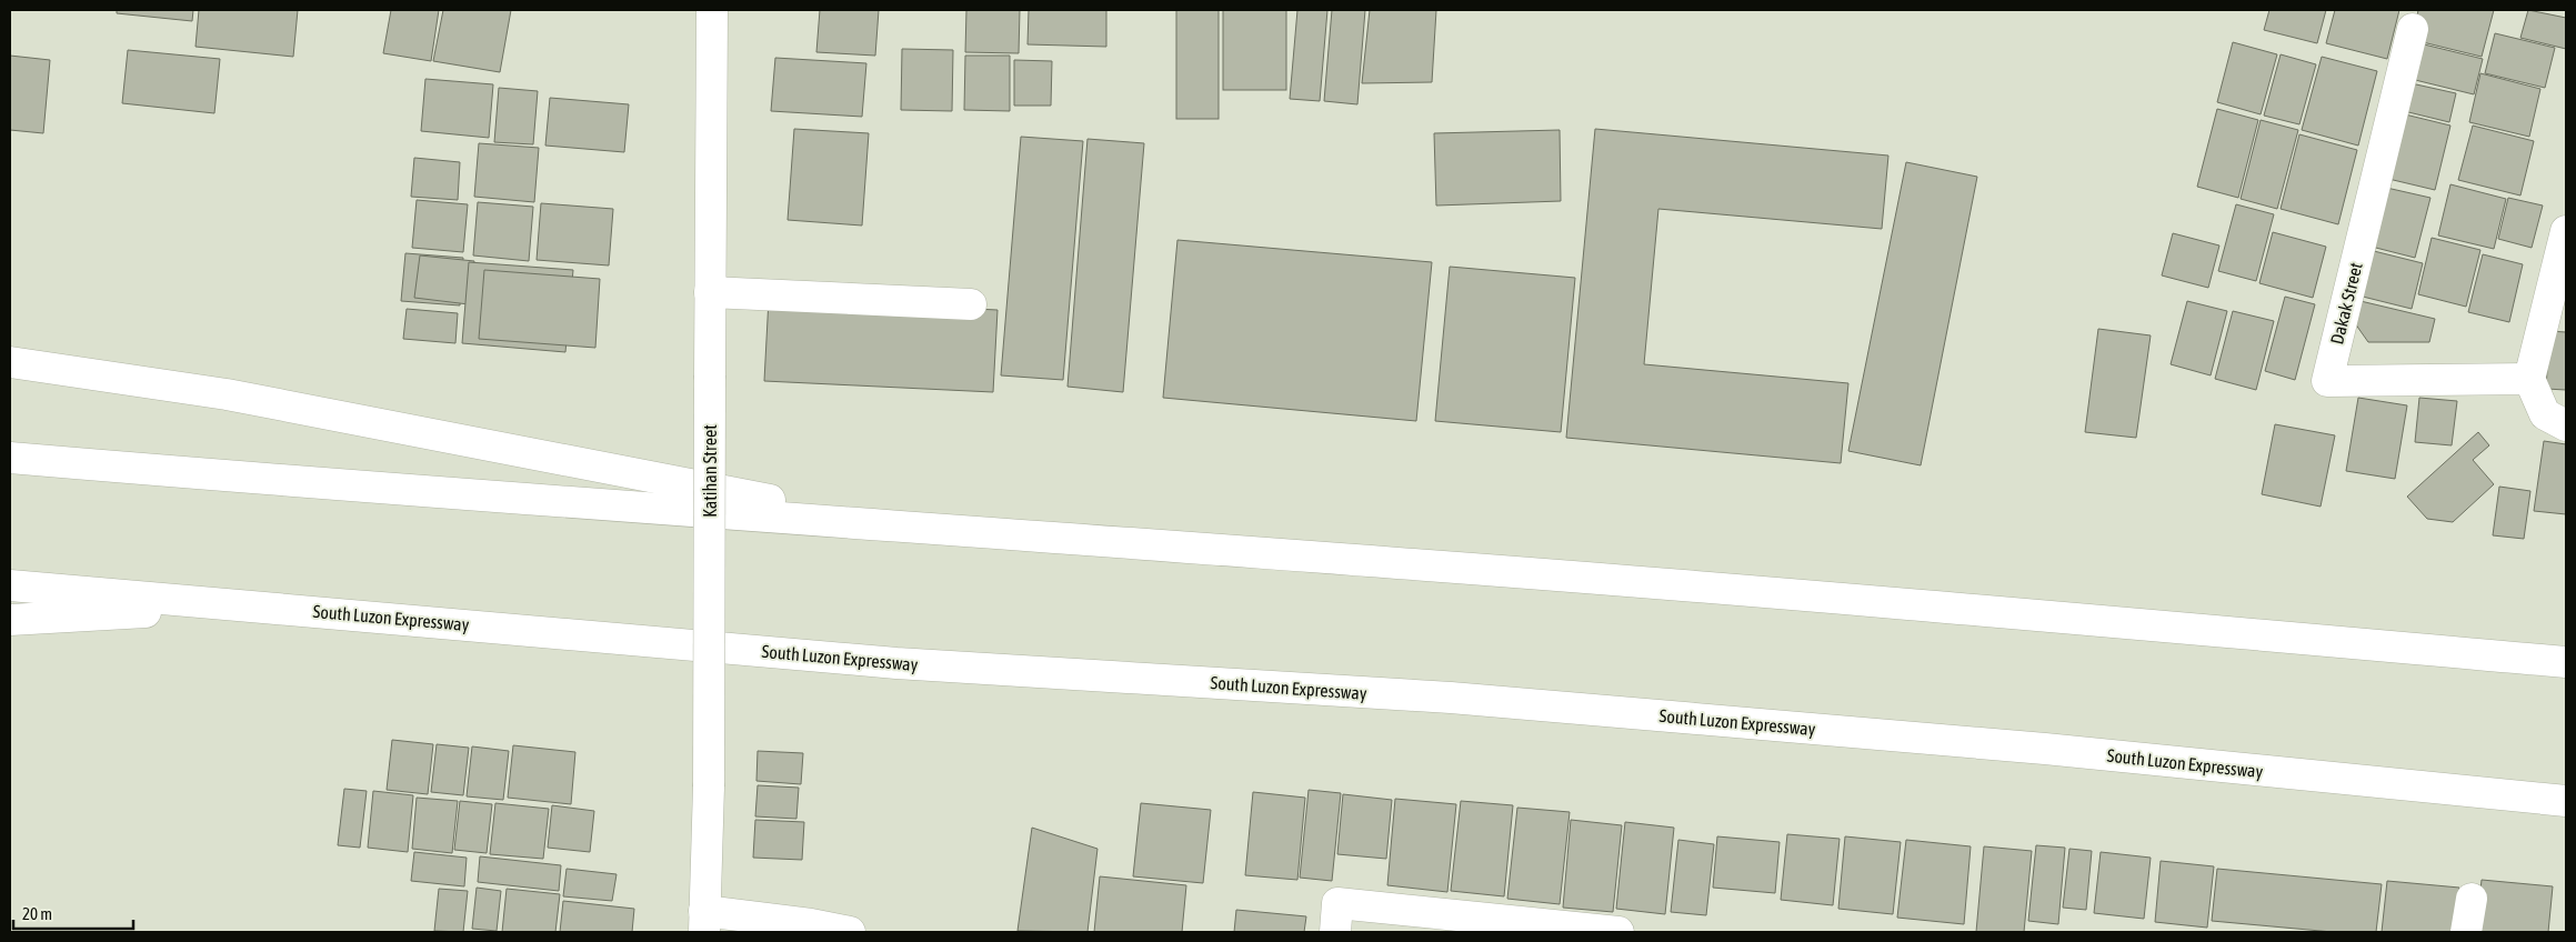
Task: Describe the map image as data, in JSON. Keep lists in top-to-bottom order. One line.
{"streets":{"main road":["Dakak Street","Katihan Street","South Luzon Expressway"]},"scale_bar":"20 m"}
